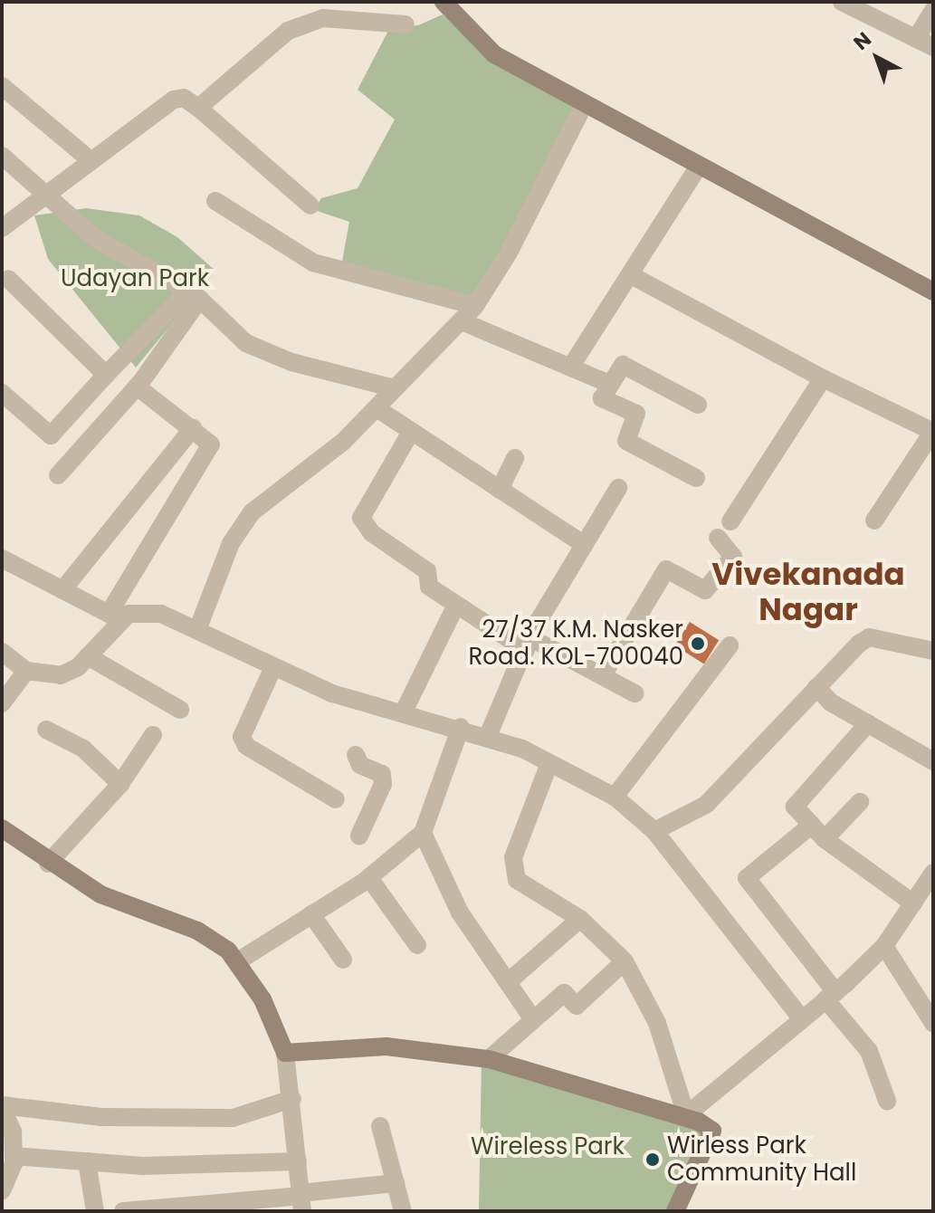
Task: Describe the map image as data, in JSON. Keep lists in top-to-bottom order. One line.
{"districts":["Vivekanada Nagar"],"parks":["Udayan Park","Wireless Park"],"places":["27/37 K.M. Nasker Road. KOL-700040","Wirless Park Community Hall"],"north":"top left"}
